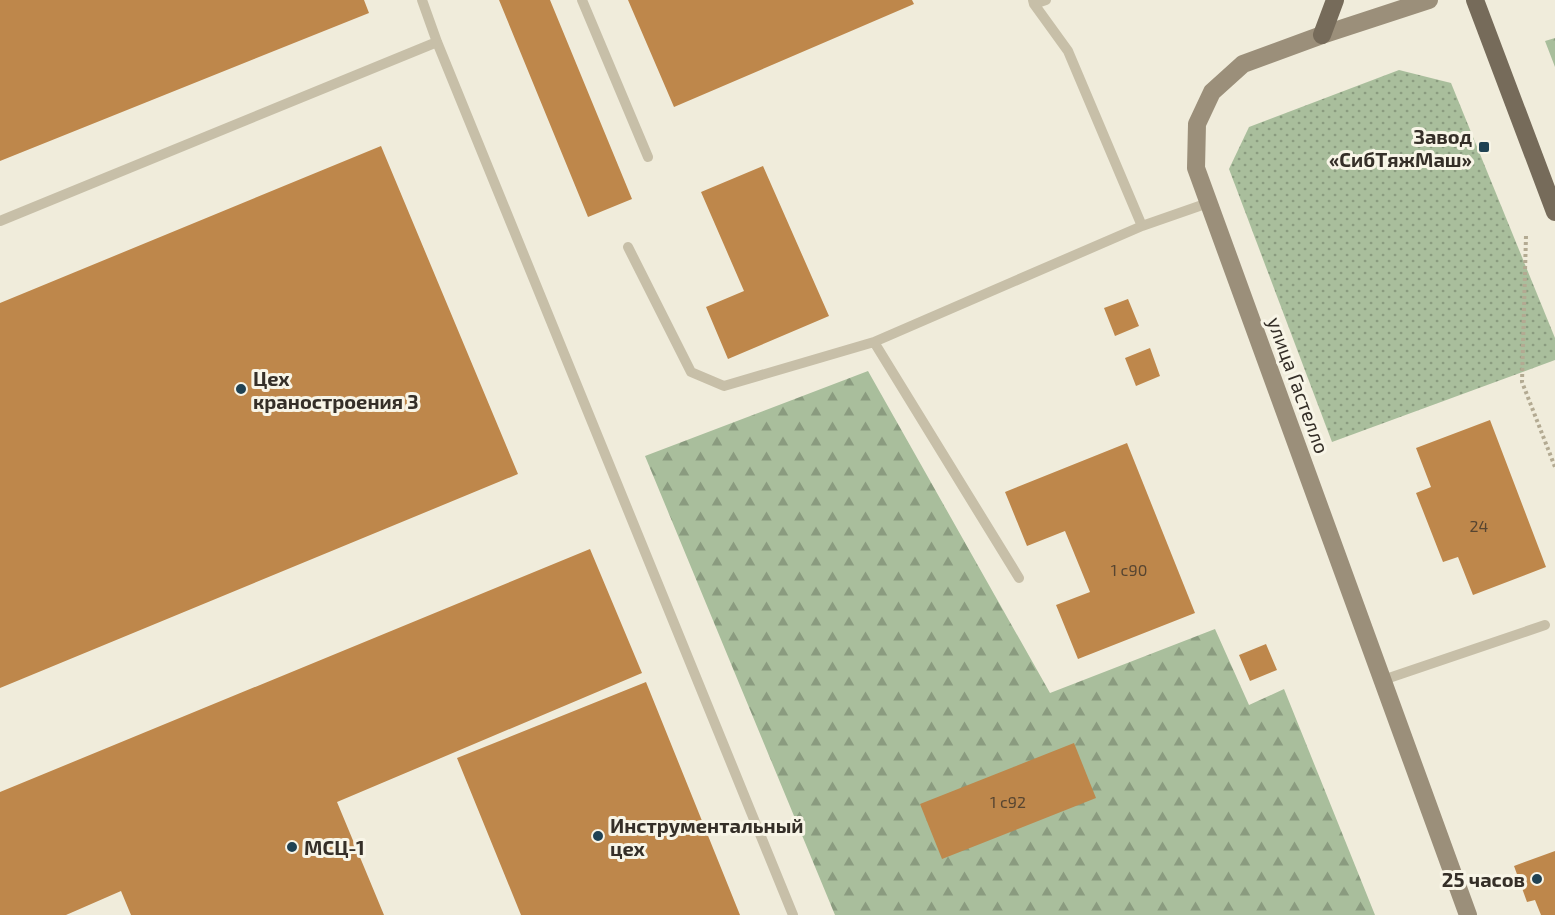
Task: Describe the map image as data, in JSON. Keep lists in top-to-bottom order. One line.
{"streets":{"main road":["улица Гастелло"]},"places":{"transit":["Завод «СибТяжМаш»"],"other":["Цех краностроения 3","Инструментальный цех","МСЦ-1","25 часов"]},"house_numbers":["24","1 с90","1 с92"]}
